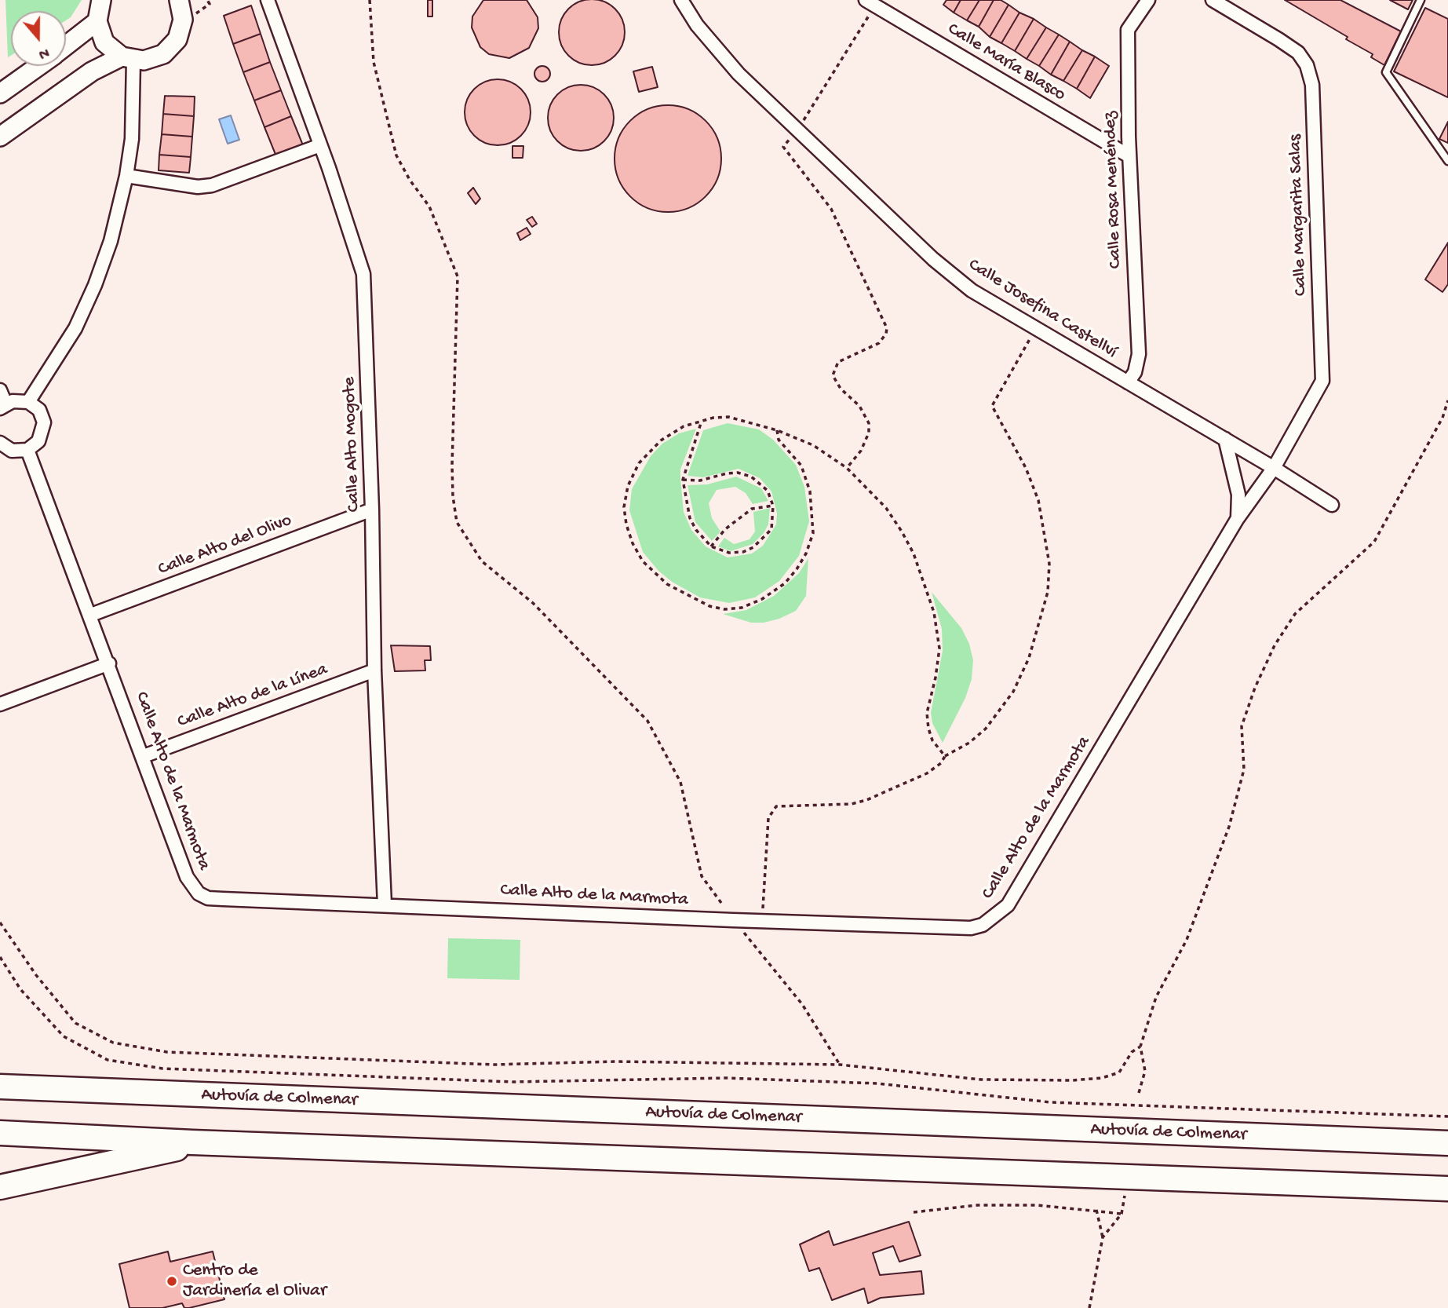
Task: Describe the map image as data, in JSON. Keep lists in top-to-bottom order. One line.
{"streets":{"highway":["Autovía de Colmenar"],"street":["Calle María Blasco","Calle Rosa Menéndez","Calle Margarita Salas","Calle Josefina Castellví","Calle Alto Mogote","Calle Alto del Olivo","Calle Alto de la Línea","Calle Alto de la Marmota"]},"crossings":[["Calle María Blasco","Calle Rosa Menéndez"],["Calle Rosa Menéndez","Calle Josefina Castellví"],["Calle Margarita Salas","Calle Josefina Castellví"],["Calle Margarita Salas","Calle Alto de la Marmota"],["Calle Josefina Castellví","Calle Alto de la Marmota"],["Calle Alto Mogote","Calle Alto del Olivo"],["Calle Alto Mogote","Calle Alto de la Línea"],["Calle Alto Mogote","Calle Alto de la Marmota"],["Calle Alto del Olivo","Calle Alto de la Marmota"],["Calle Alto de la Línea","Calle Alto de la Marmota"]],"places":["Centro de Jardinería el Olivar"],"north":"bottom"}
